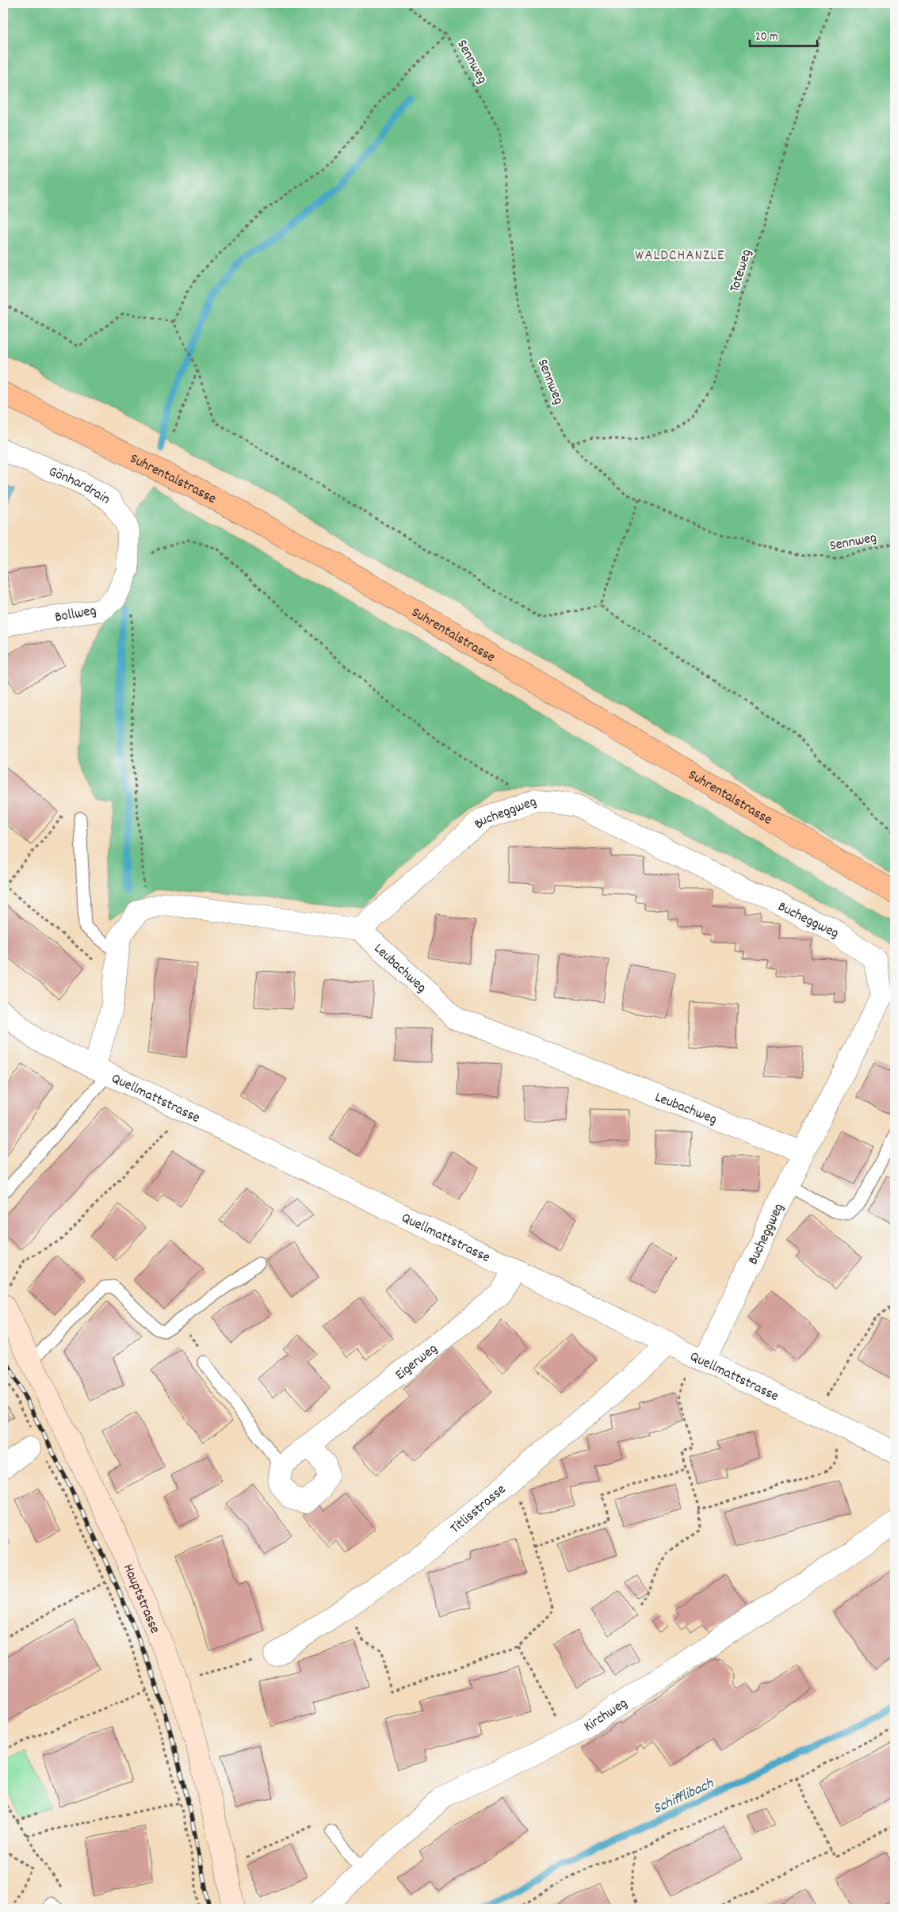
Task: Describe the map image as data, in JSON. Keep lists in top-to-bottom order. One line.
{"streets":{"main road":["Suhrentalstrasse","Hauptstrasse"],"street":["Gönhardrain","Bollweg","Bucheggweg","Leubachweg","Quellmattstrasse","Eigerweg","Titlisstrasse","Kirchweg"],"path":["Sennweg","Toteweg"]},"crossings":[["Sennweg","Toteweg"],["Gönhardrain","Bollweg"],["Bucheggweg","Leubachweg"],["Bucheggweg","Quellmattstrasse"],["Quellmattstrasse","Eigerweg"],["Quellmattstrasse","Titlisstrasse"]],"districts":["WALDCHANZLE"],"water":["Schifflibach"],"scale_bar":"20 m"}
